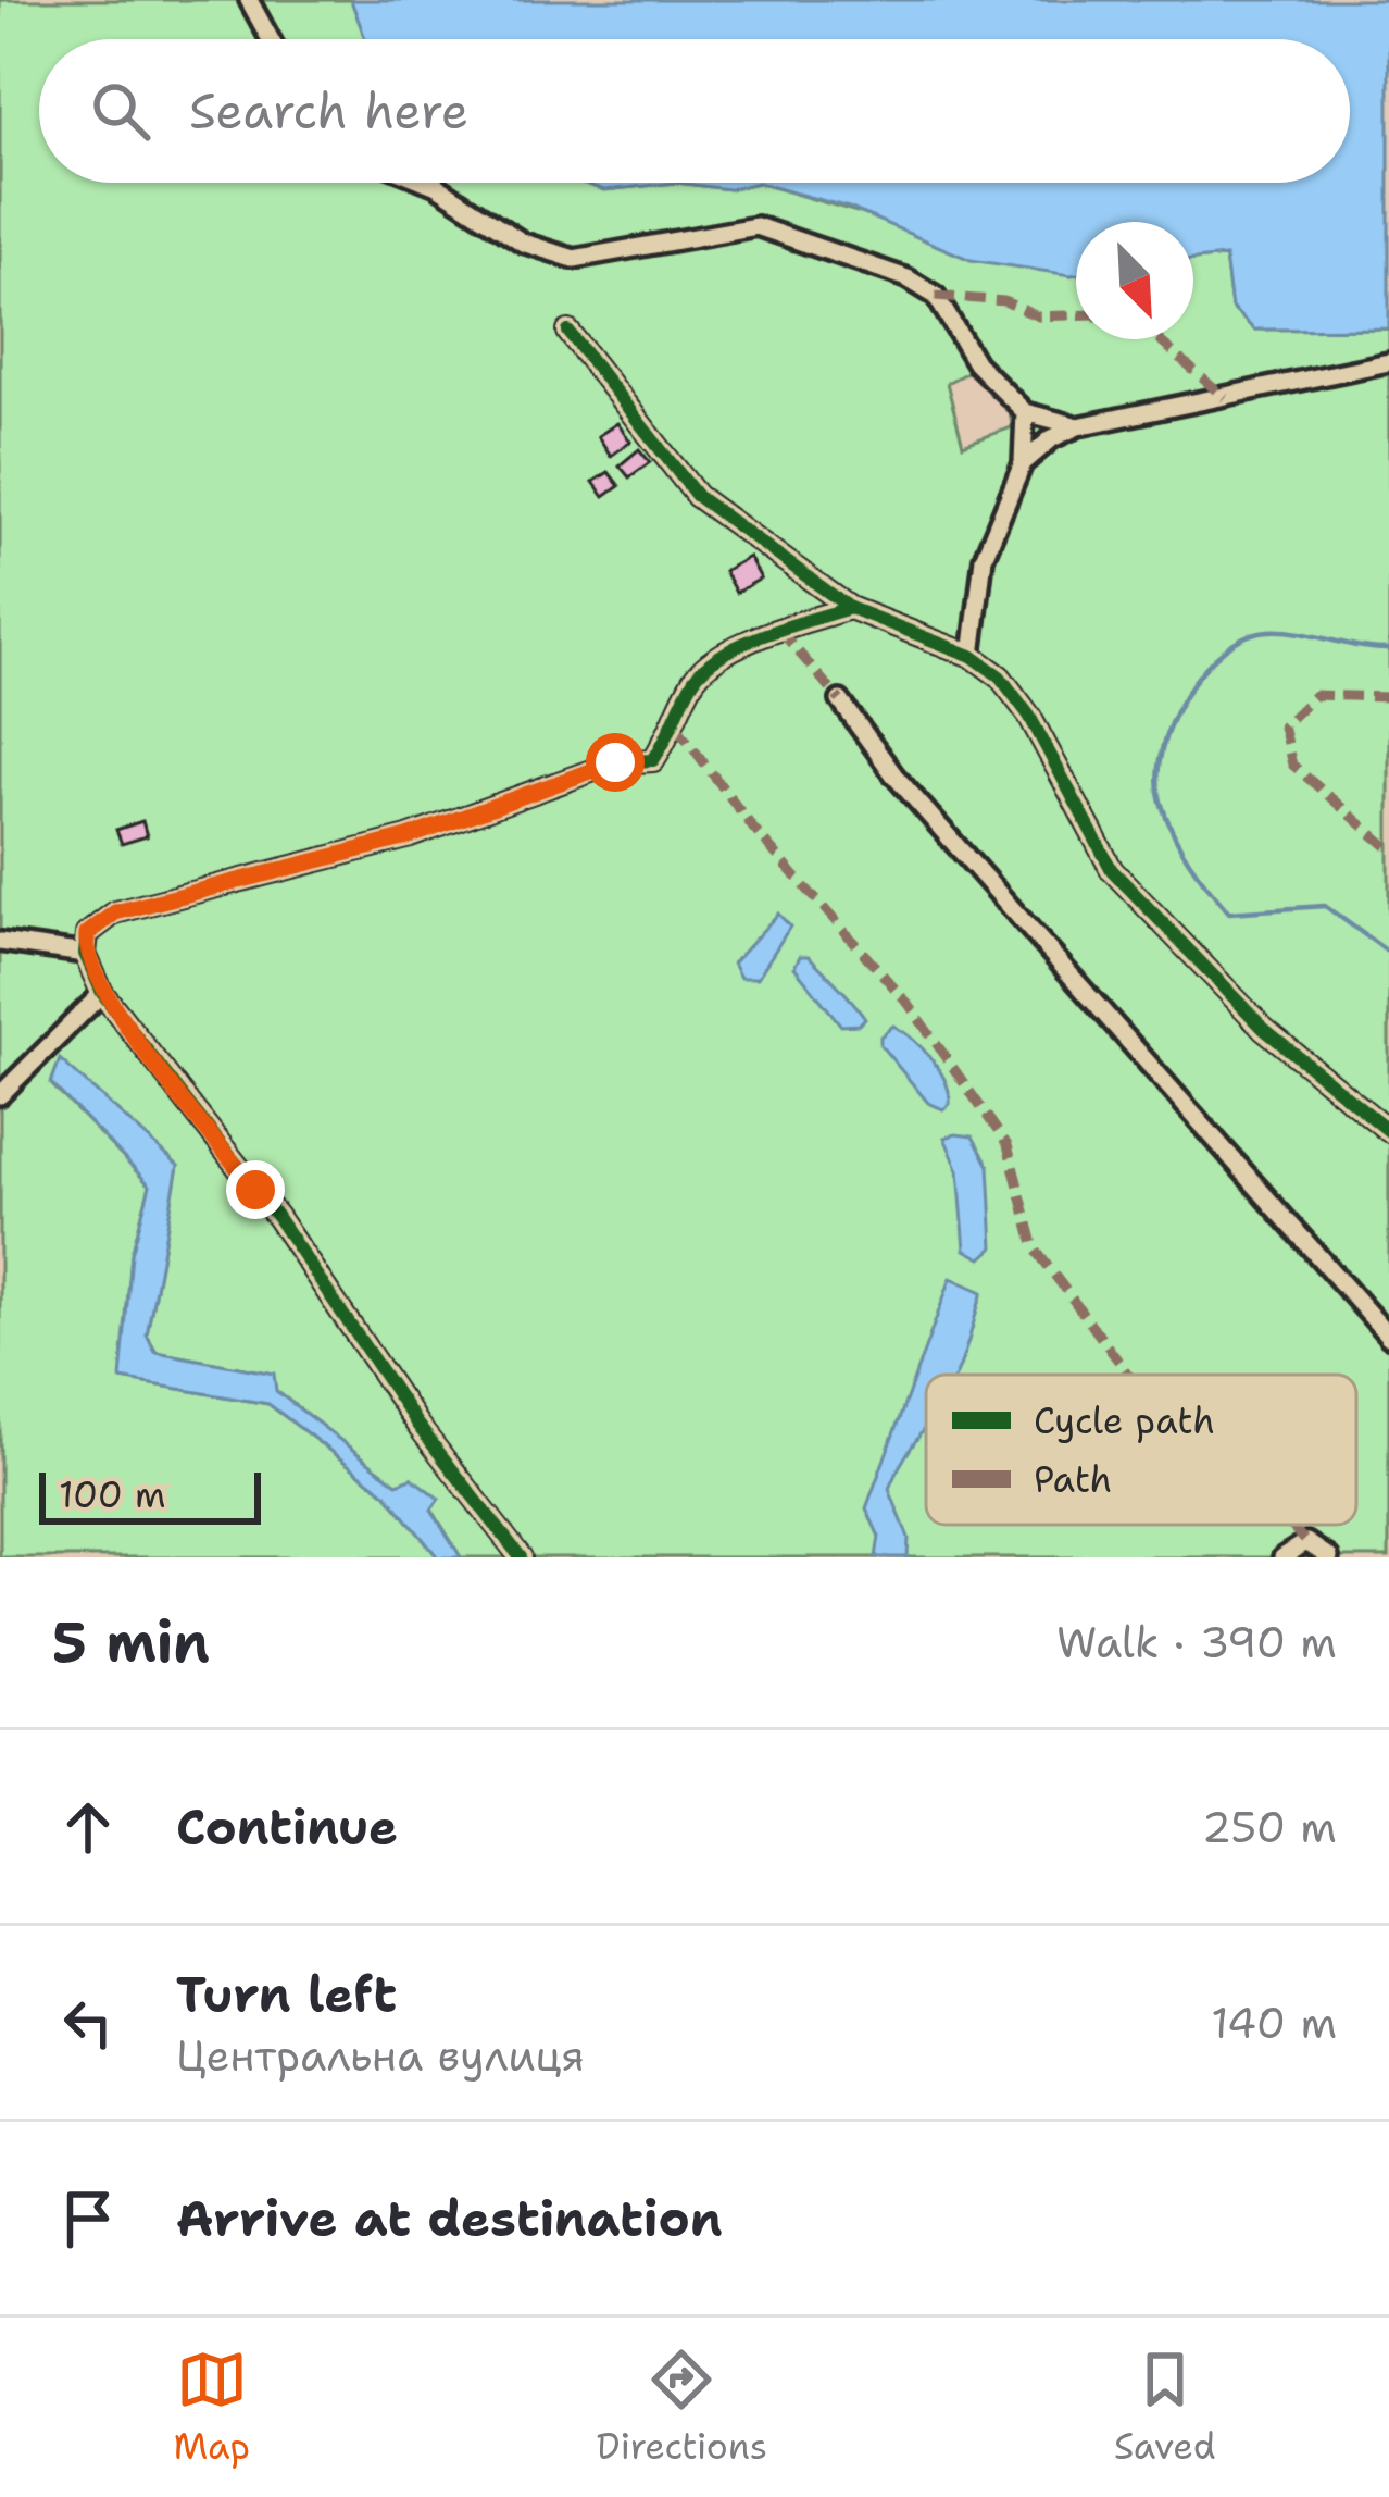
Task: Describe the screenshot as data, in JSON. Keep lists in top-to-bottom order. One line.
{"legend":["Cycle path","Path"],"scale_bar":"100 m","north":"bottom right","page":{"search":"Search here","scale":"100 m","heading":["5 min","Walk · 390 m"],"list":[["Continue","250 m"],["Turn left","Центральна вулиця","140 m"],"Arrive at destination"],"nav":["Map","Directions","Saved"]}}
